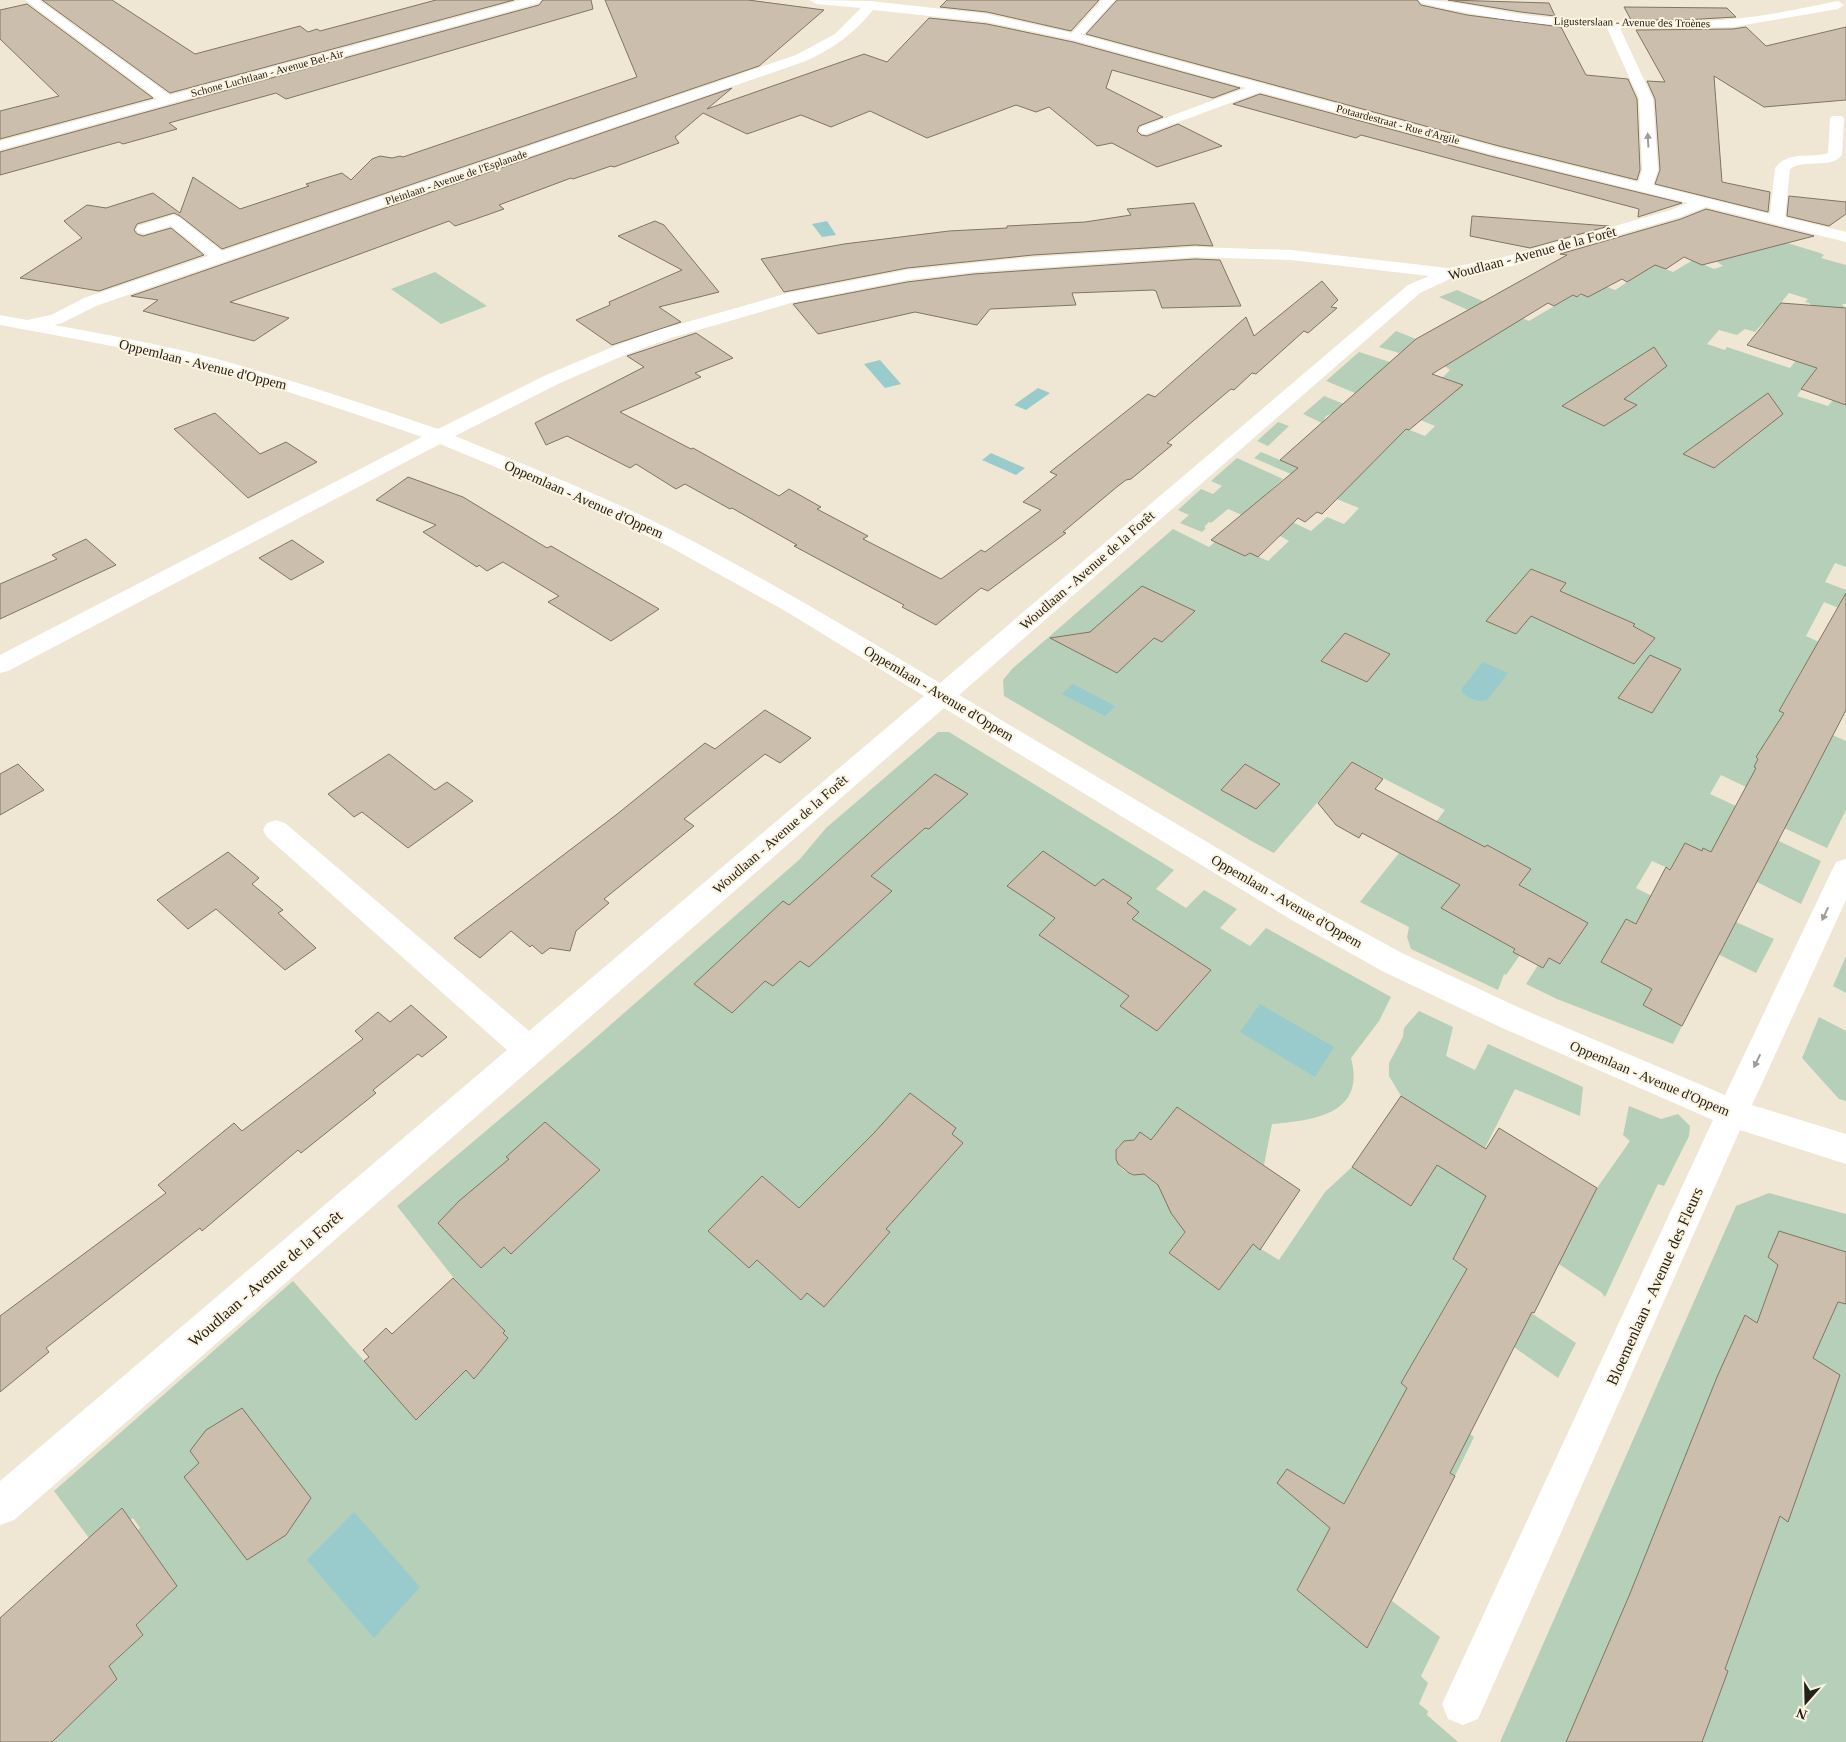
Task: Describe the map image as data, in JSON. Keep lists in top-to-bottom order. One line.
{"streets":{"street":["Ligusterslaan - Avenue des Troènes","Schone Luchtlaan - Avenue Bel-Air","Potaardestraat - Rue d'Argile","Pleinlaan - Avenue de l'Esplanade","Woudlaan - Avenue de la Forêt","Oppemlaan - Avenue d'Oppem","Bloemenlaan - Avenue des Fleurs"]},"crossings":[["Potaardestraat - Rue d'Argile","Woudlaan - Avenue de la Forêt"],["Pleinlaan - Avenue de l'Esplanade","Oppemlaan - Avenue d'Oppem"],["Woudlaan - Avenue de la Forêt","Oppemlaan - Avenue d'Oppem"],["Oppemlaan - Avenue d'Oppem","Bloemenlaan - Avenue des Fleurs"]],"north":"bottom"}
